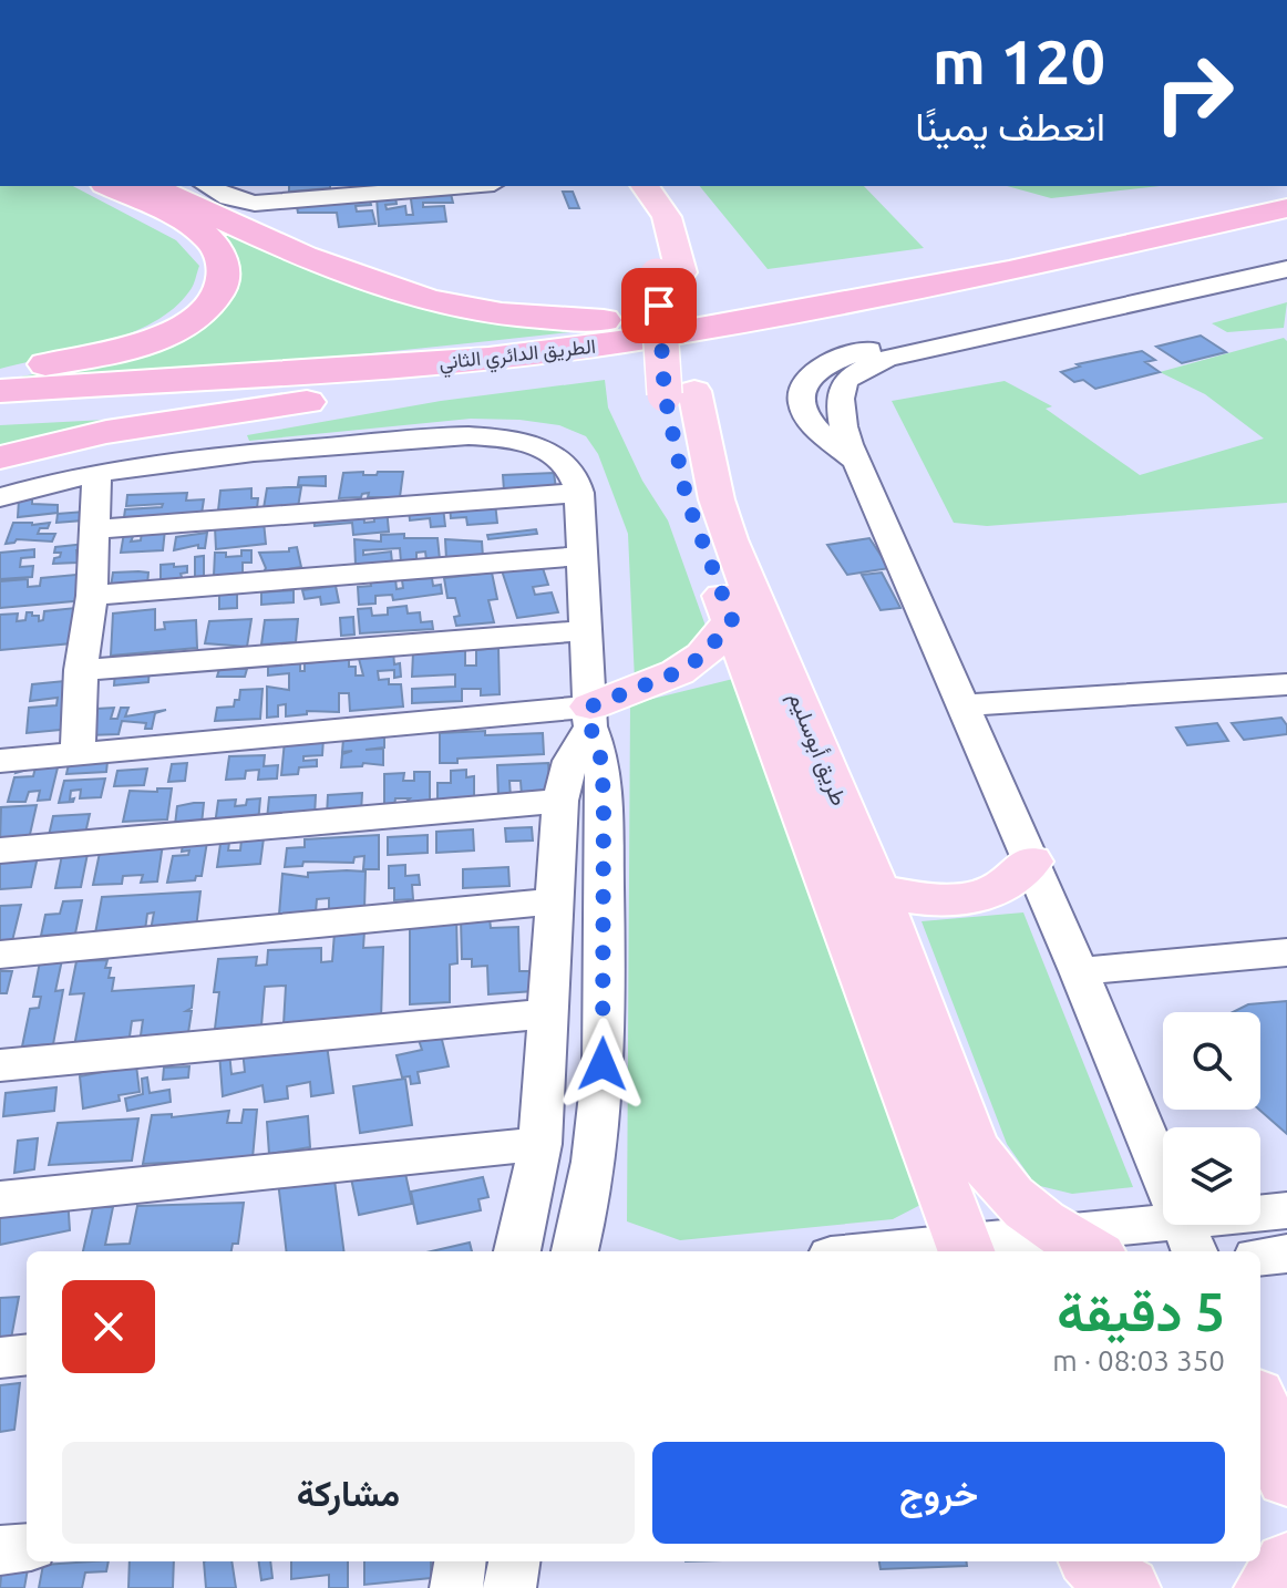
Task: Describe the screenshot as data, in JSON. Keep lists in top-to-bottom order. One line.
{"streets":{"highway":["الطريق الدائري الثاني"],"main road":["طريق أبوسليم"]},"page":{"turn":["120 m","انعطف يمينًا"],"heading":["5 دقيقة","350 m · 08:03"],"buttons":["خروج","مشاركة"]}}
